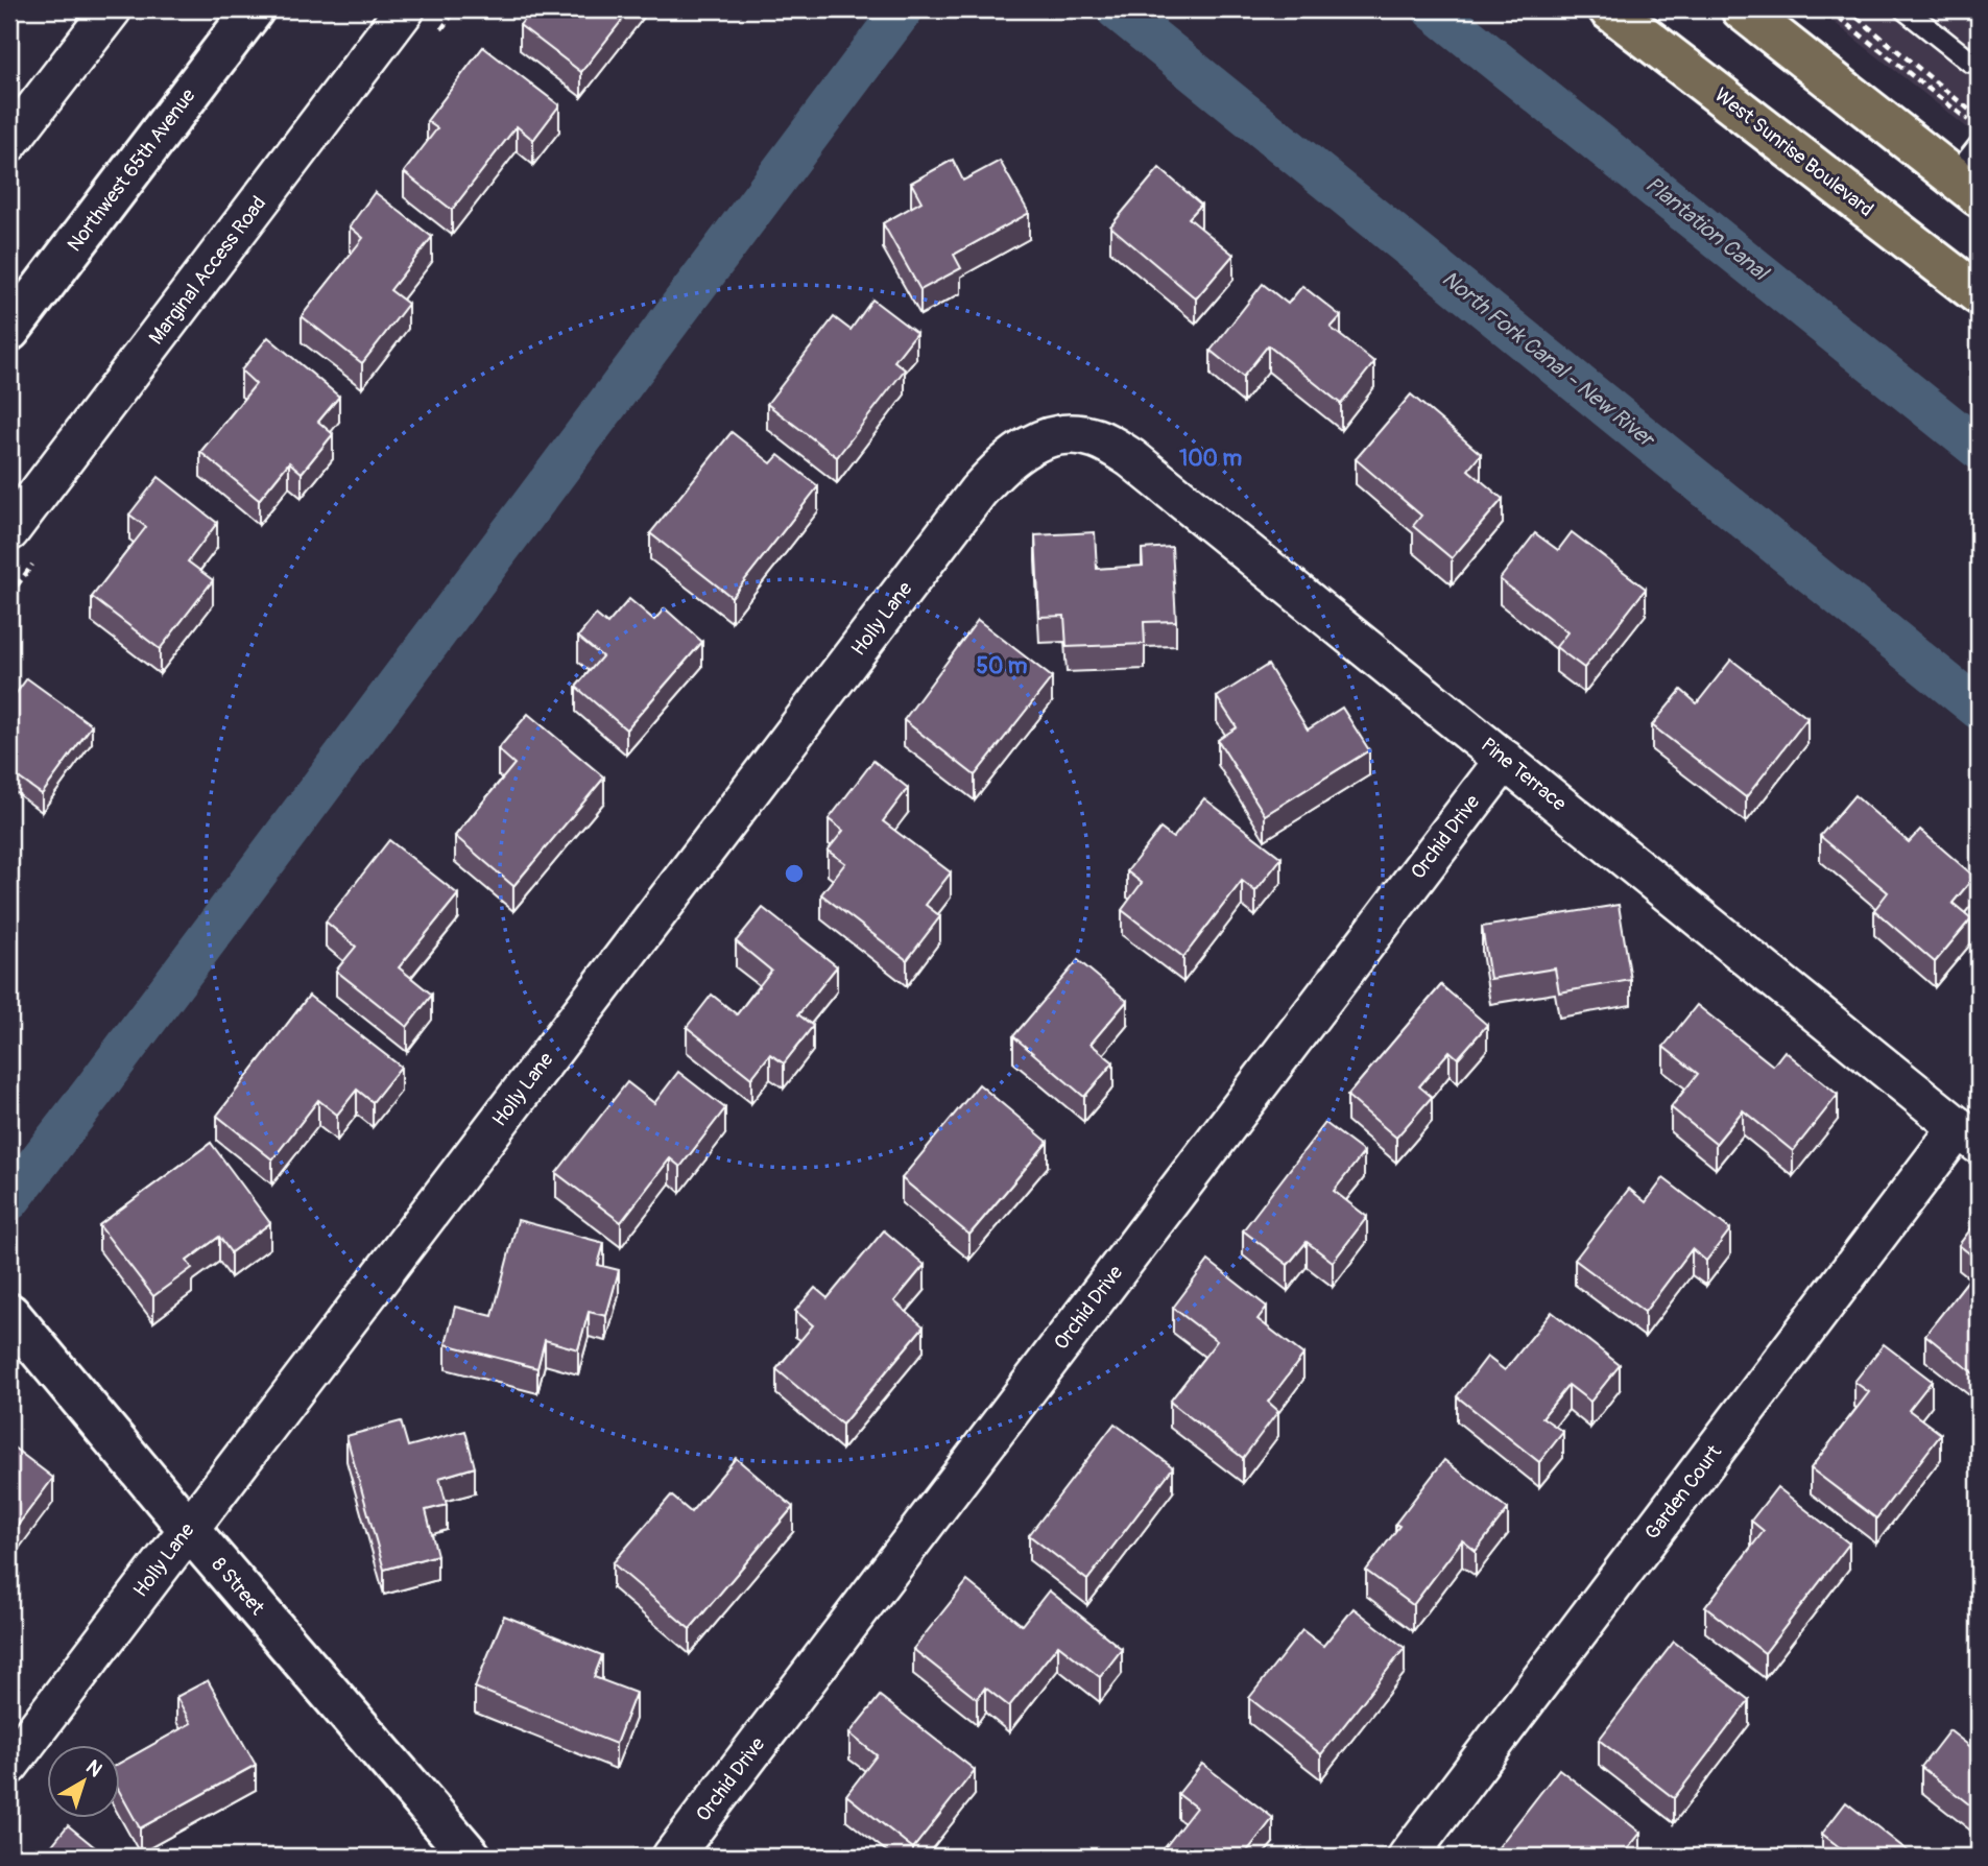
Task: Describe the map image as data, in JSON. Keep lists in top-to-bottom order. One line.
{"streets":{"highway":["West Sunrise Boulevard"],"street":["Northwest 65th Avenue","Marginal Access Road","Holly Lane","Pine Terrace","Orchid Drive","Garden Court","8 Street"]},"crossings":[["Holly Lane","Pine Terrace"],["Holly Lane","8 Street"],["Pine Terrace","Orchid Drive"],["Pine Terrace","Garden Court"]],"water":["Plantation Canal","North Fork Canal - New River"],"north":"top right","rings":["100 m","50 m"]}
